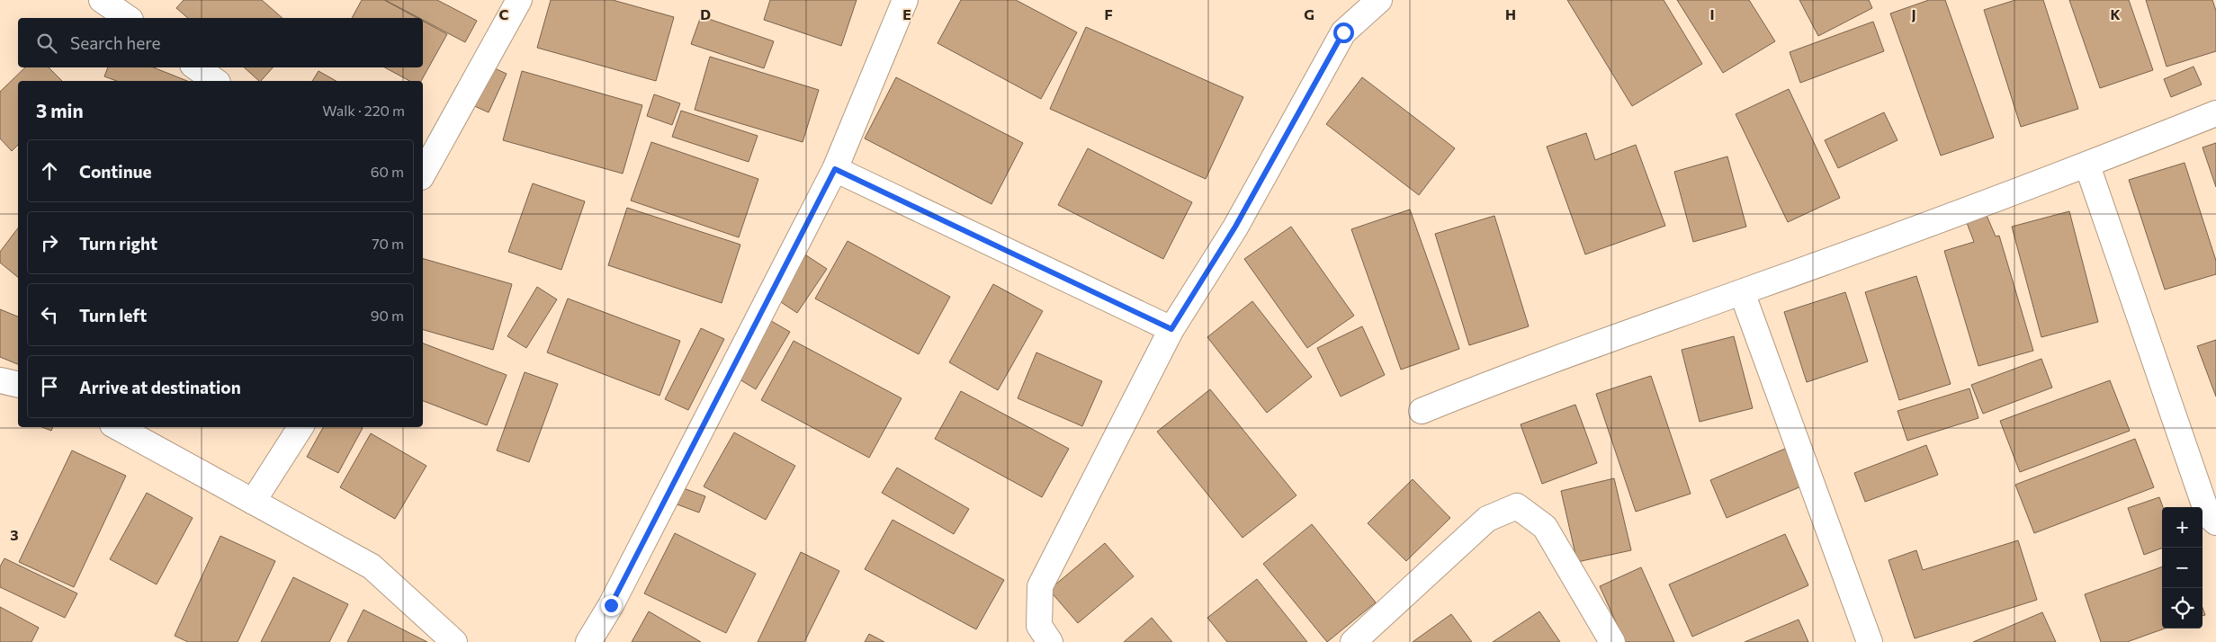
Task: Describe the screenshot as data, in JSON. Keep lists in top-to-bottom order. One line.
{"page":{"search":"Search here","heading":["3 min","Walk · 220 m"],"list":[["Continue","60 m"],["Turn right","70 m"],["Turn left","90 m"],"Arrive at destination"],"map_buttons":["+","−"]},"grid":{"columns":["C","D","E","F","G","H","I","J","K"],"rows":["3"]}}
